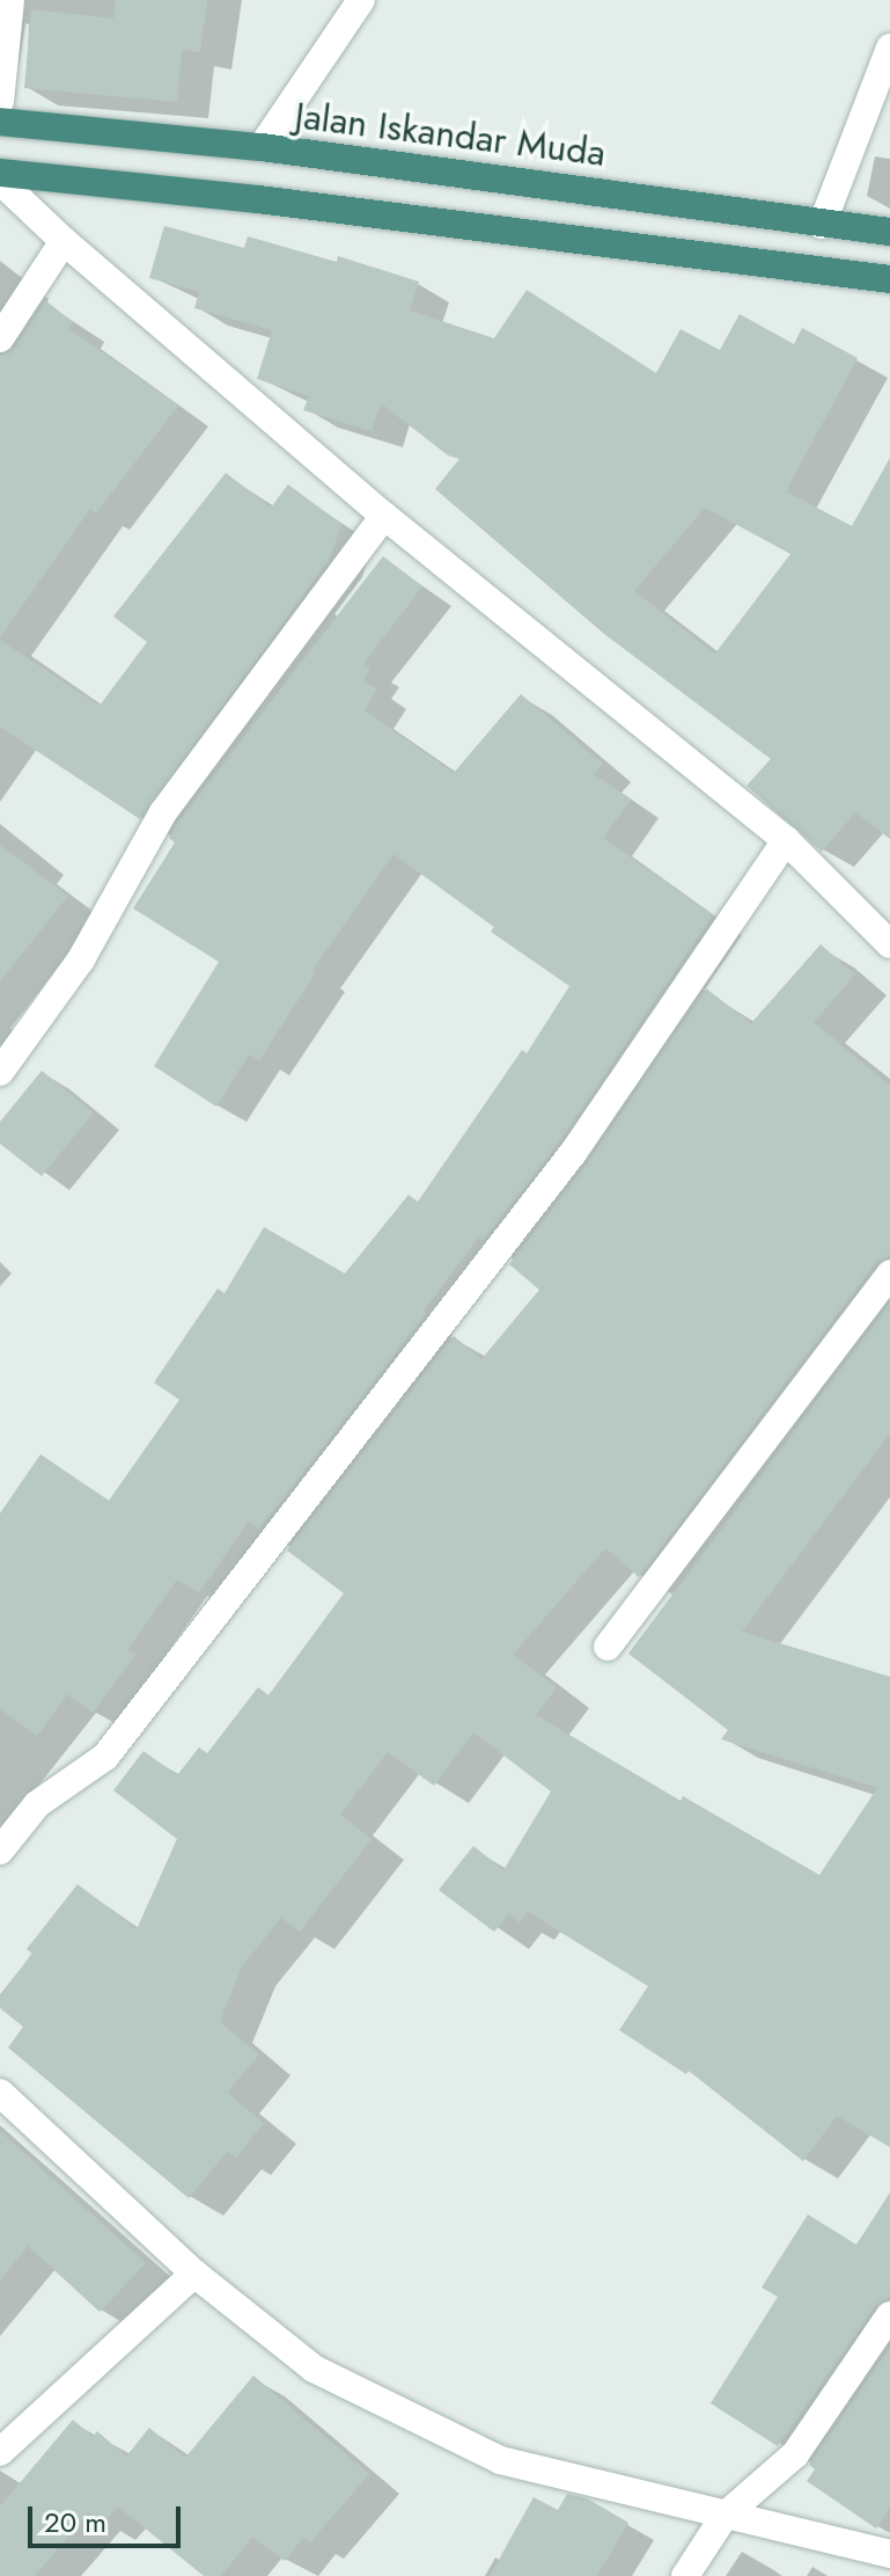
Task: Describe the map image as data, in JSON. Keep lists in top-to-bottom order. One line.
{"streets":{"highway":["Jalan Iskandar Muda"]},"scale_bar":"20 m"}
